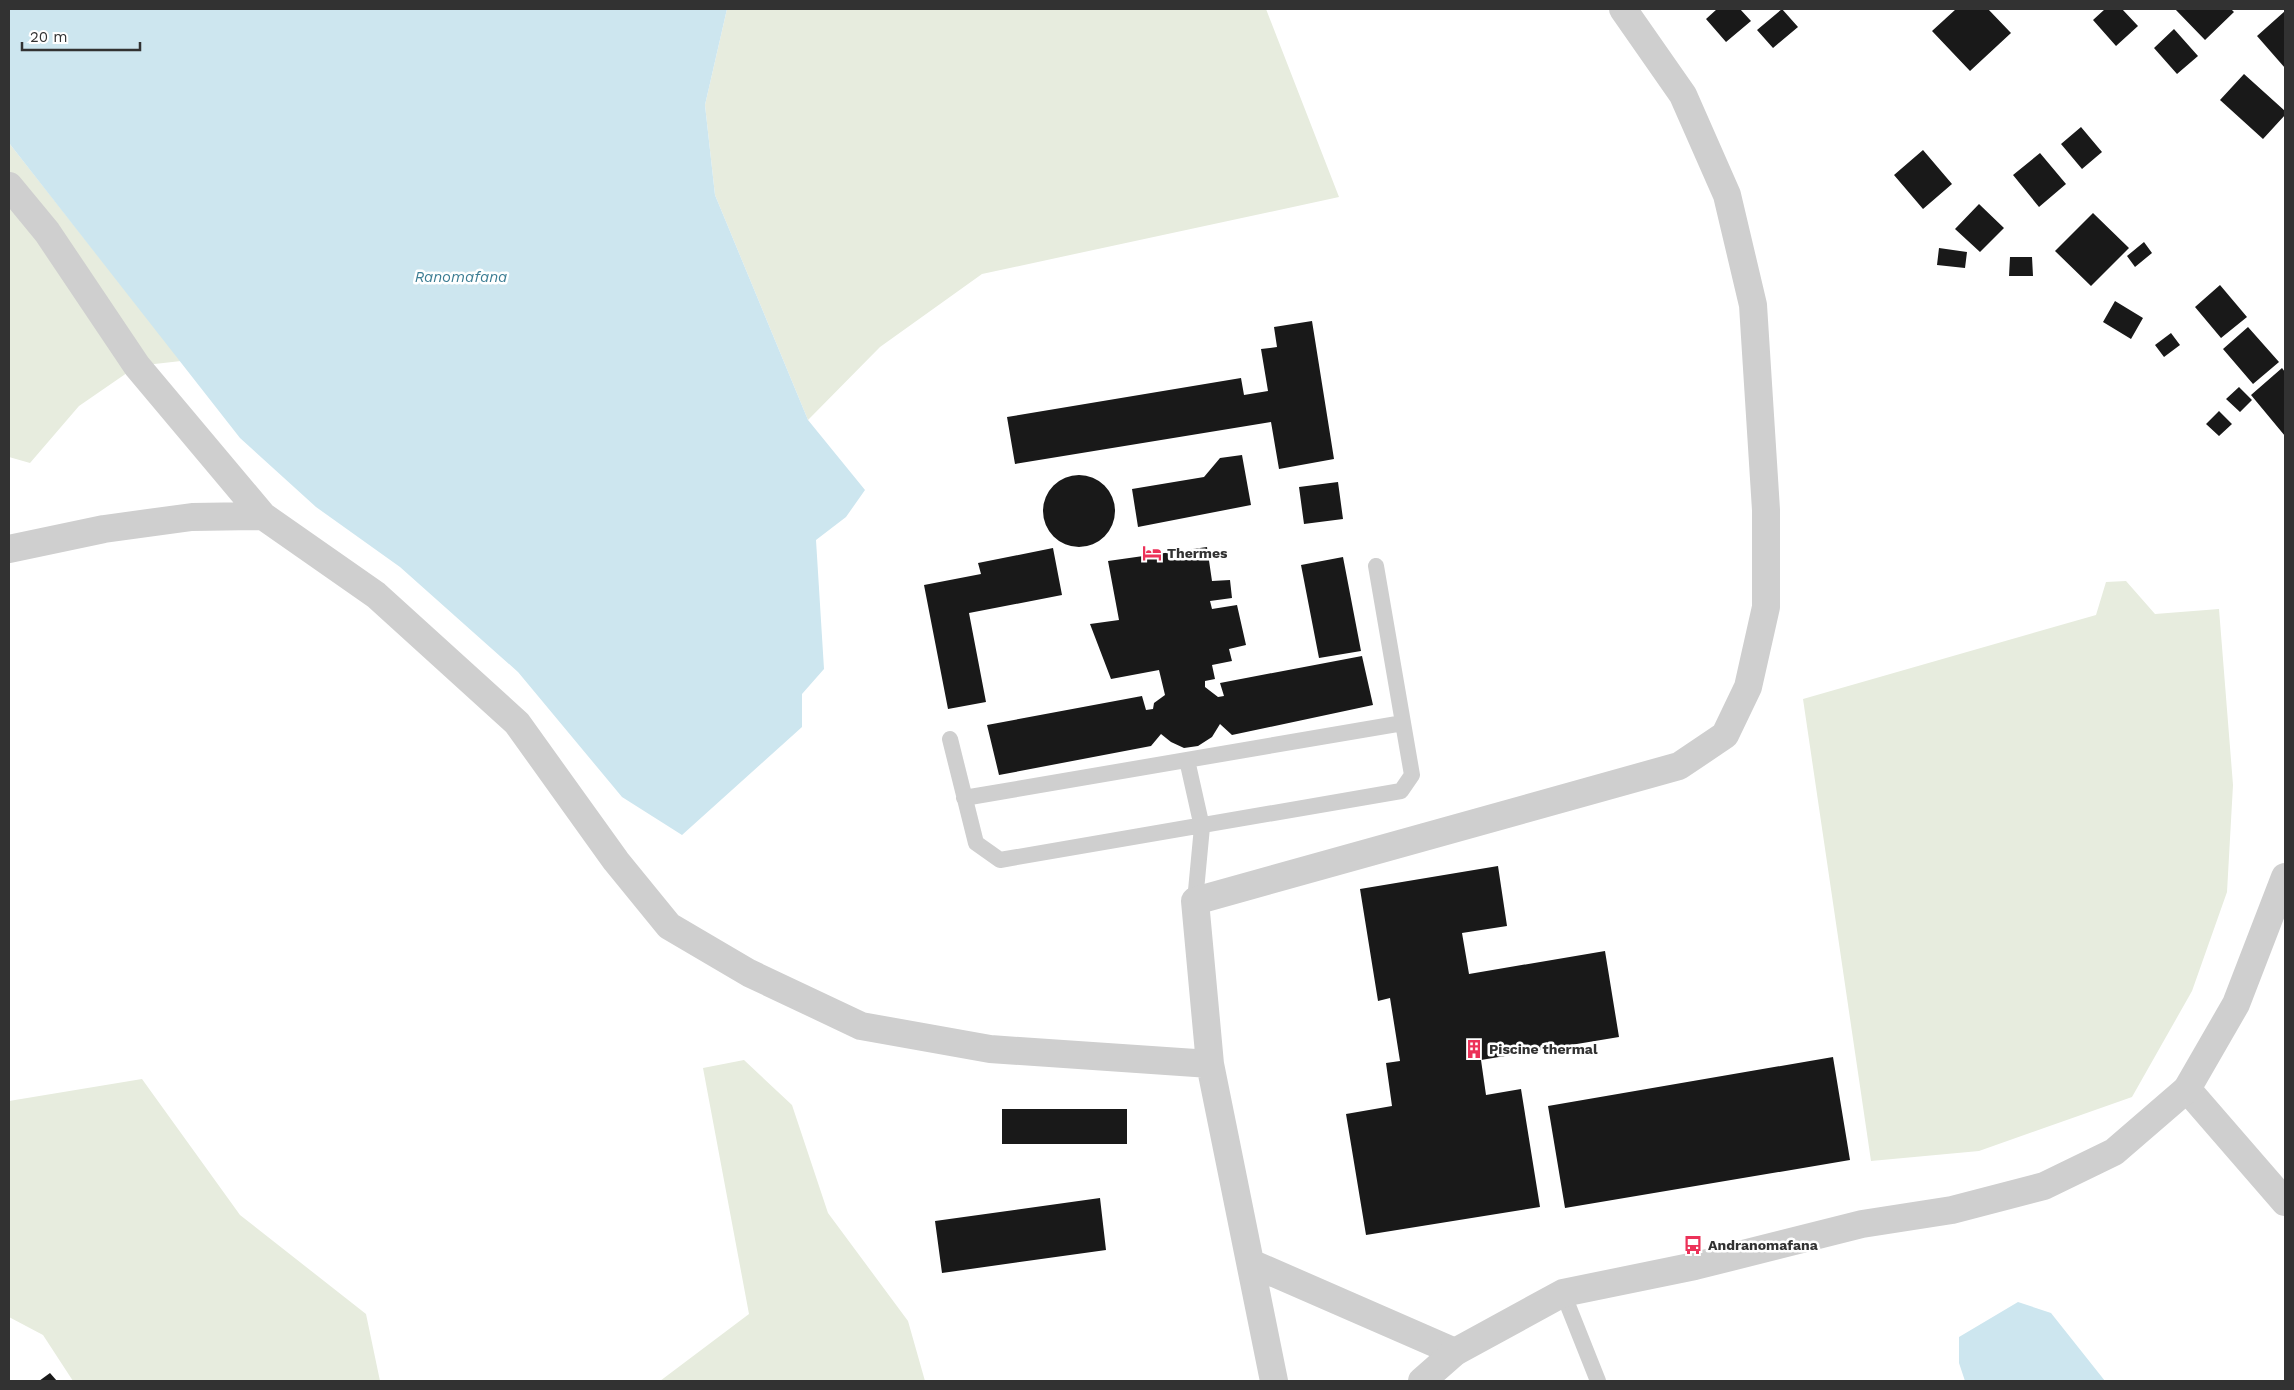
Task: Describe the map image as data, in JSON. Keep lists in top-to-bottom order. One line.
{"water":["Ranomafana"],"places":{"hotel":["Thermes"],"building":["Piscine thermal"],"bus stop":["Andranomafana"]},"scale_bar":"20 m"}
